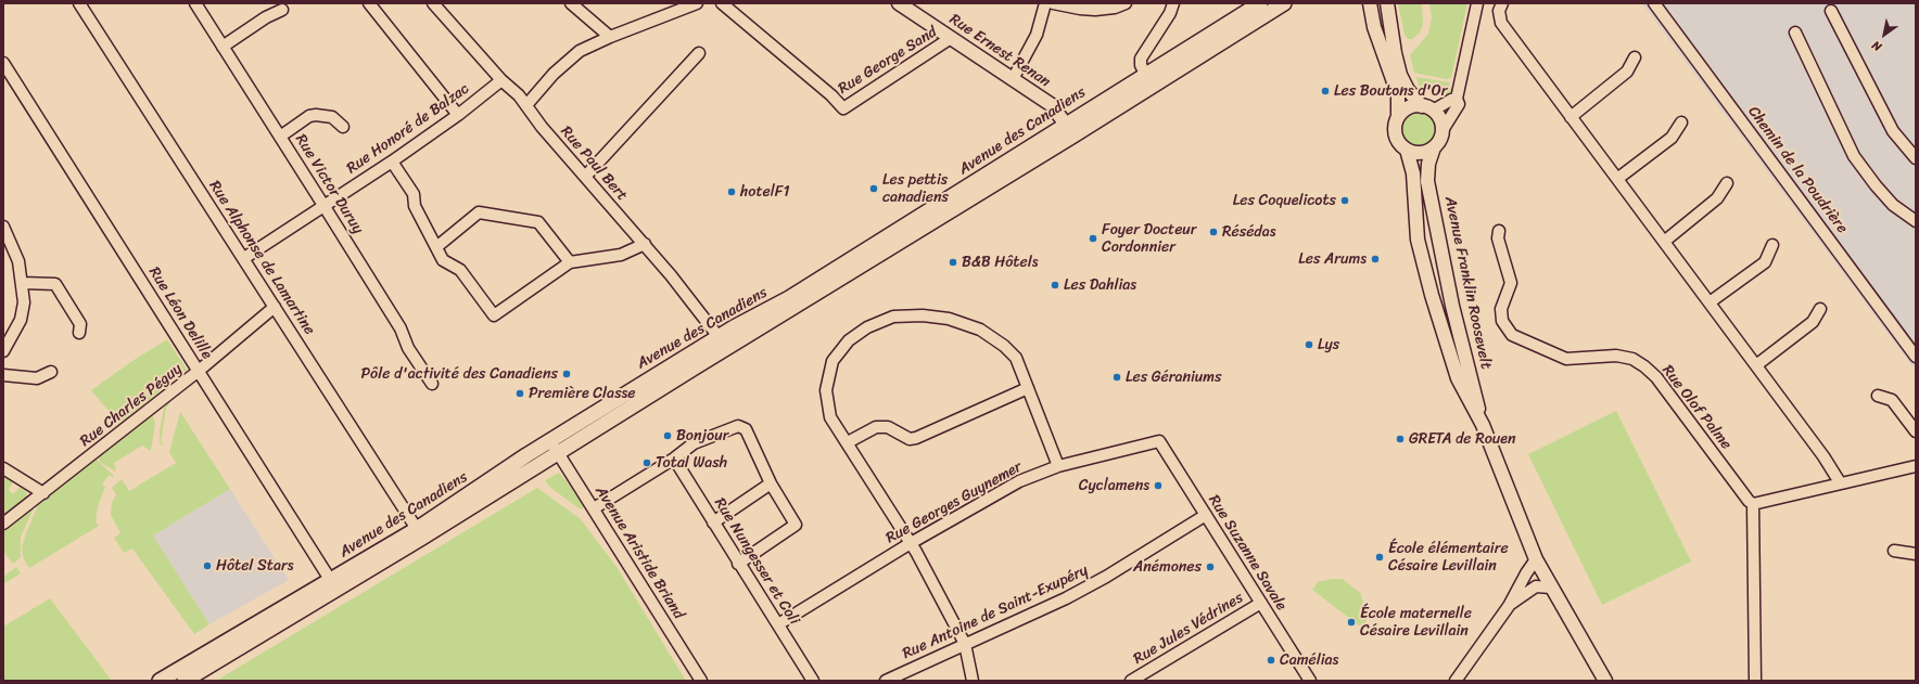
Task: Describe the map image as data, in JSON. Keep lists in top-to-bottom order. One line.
{"streets":{"main road":["Avenue des Canadiens"],"street":["Rue Ernest Renan","Rue George Sand","Rue Honoré de Balzac","Rue Paul Bert","Chemin de la Poudrière","Rue Victor Duruy","Rue Alphonse de Lamartine","Avenue Franklin Roosevelt","Rue Léon Delille","Rue Charles Péguy","Rue Olof Palme","Rue Georges Guynemer","Avenue Aristide Briand","Rue Suzanne Savale","Rue Nungesser et Coli","Rue Antoine de Saint-Exupéry","Rue Jules Védrines"]},"crossings":[["Rue Ernest Renan","Rue George Sand"],["Rue Ernest Renan","Avenue des Canadiens"],["Rue Honoré de Balzac","Rue Paul Bert"],["Rue Honoré de Balzac","Rue Victor Duruy"],["Rue Honoré de Balzac","Rue Alphonse de Lamartine"],["Avenue des Canadiens","Rue Paul Bert"],["Avenue des Canadiens","Rue Alphonse de Lamartine"],["Avenue des Canadiens","Rue Léon Delille"],["Avenue des Canadiens","Avenue Aristide Briand"],["Rue Alphonse de Lamartine","Rue Charles Péguy"],["Rue Léon Delille","Rue Charles Péguy"],["Rue Georges Guynemer","Rue Suzanne Savale"],["Rue Georges Guynemer","Rue Nungesser et Coli"],["Rue Suzanne Savale","Rue Antoine de Saint-Exupéry"],["Rue Suzanne Savale","Rue Jules Védrines"]],"places":["Les Boutons d'Or","Les pettis canadiens","hotelF1","Les Coquelicots","Résédas","Foyer Docteur Cordonnier","Les Arums","B&B Hôtels","Les Dahlias","Lys","Pôle d'activité des Canadiens","Les Géraniums","Première Classe","Bonjour","GRETA de Rouen","Total Wash","Cyclamens","École élémentaire Césaire Levillain","Hôtel Stars","Anémones","École maternelle Césaire Levillain","Camélias"],"north":"bottom left"}
